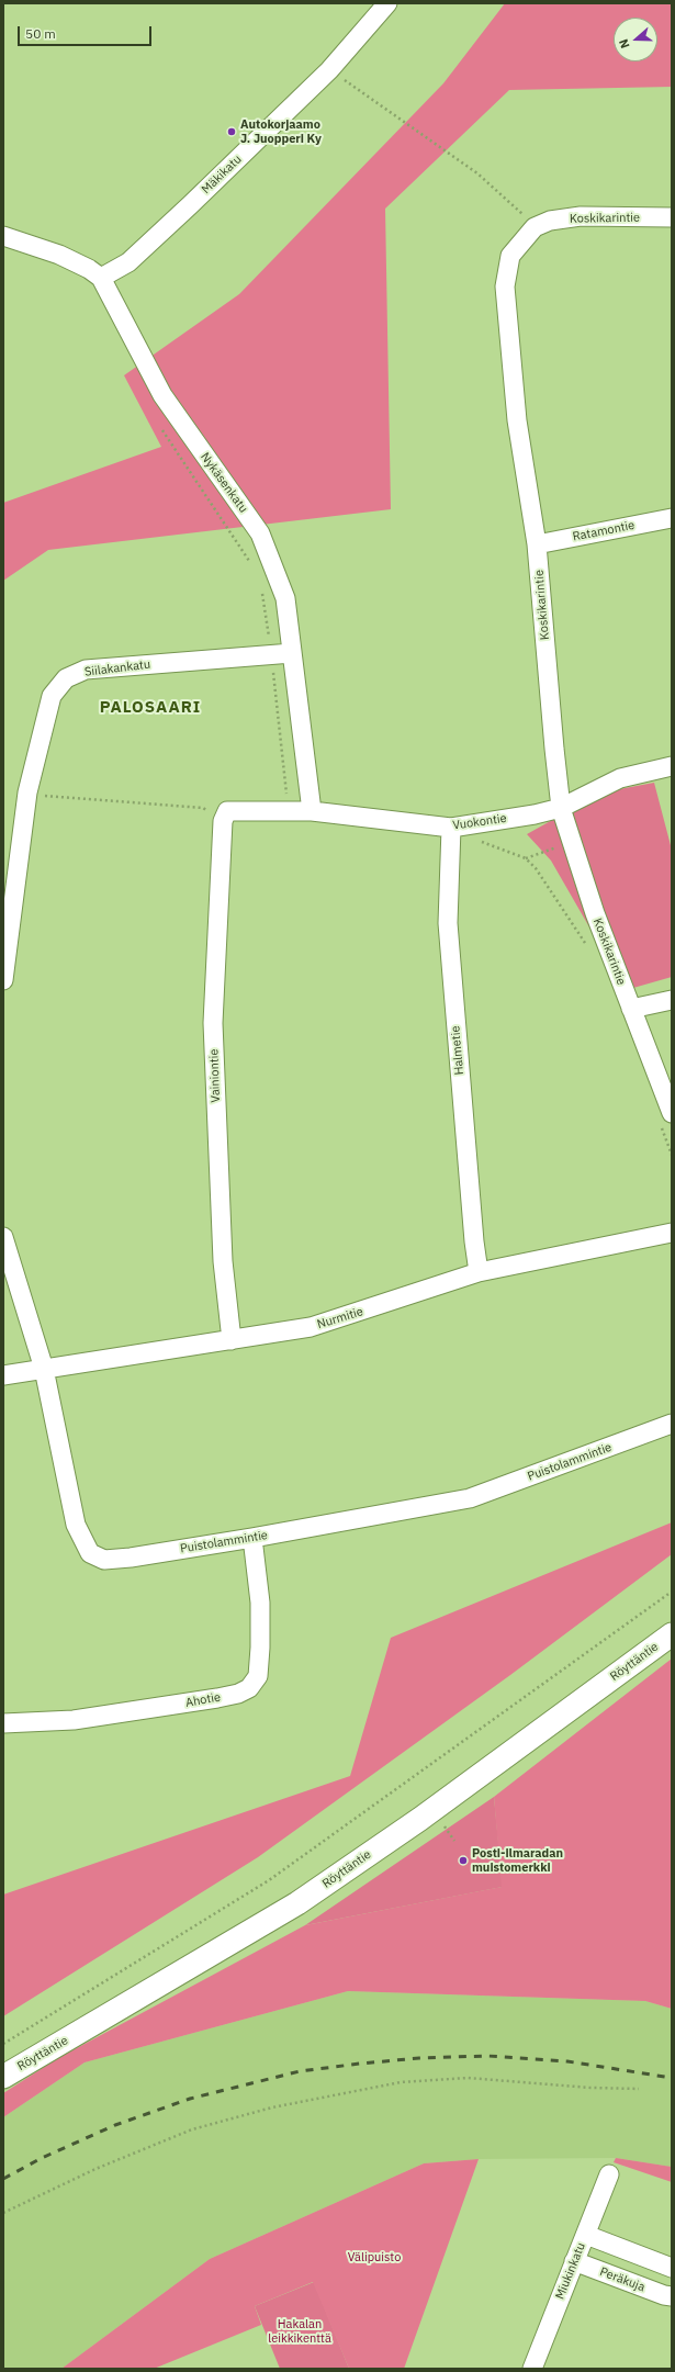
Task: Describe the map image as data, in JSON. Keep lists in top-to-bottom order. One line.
{"streets":{"street":["Mäkikatu","Koskikarintie","Nykäsenkatu","Ratamontie","Siilakankatu","Vuokontie","Halmetie","Vainiontie","Nurmitie","Puistolammintie","Röyttäntie","Ahotie","Miukinkatu","Peräkuja"]},"crossings":[["Mäkikatu","Nykäsenkatu"],["Koskikarintie","Ratamontie"],["Koskikarintie","Vuokontie"],["Nykäsenkatu","Siilakankatu"],["Nykäsenkatu","Vuokontie"],["Vuokontie","Halmetie"],["Vuokontie","Vainiontie"],["Halmetie","Nurmitie"],["Vainiontie","Nurmitie"],["Nurmitie","Puistolammintie"],["Puistolammintie","Ahotie"],["Miukinkatu","Peräkuja"]],"districts":["PALOSAARI"],"parks":["Välipuisto","Hakalan leikkikenttä"],"places":["Autokorjaamo J. Juopperi Ky","Posti-ilmaradan muistomerkki"],"scale_bar":"50 m","north":"left"}
